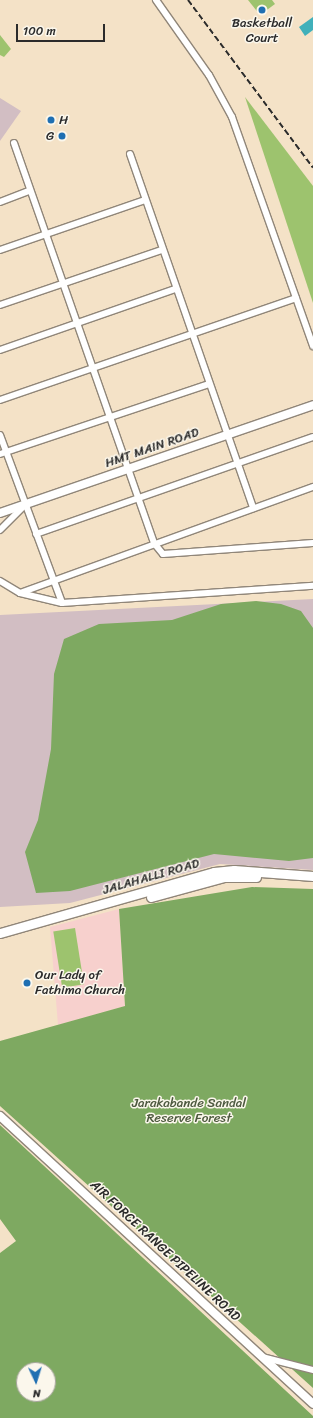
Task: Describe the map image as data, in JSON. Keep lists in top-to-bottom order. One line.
{"streets":{"main road":["JALAHALLI ROAD"],"street":["HMT MAIN ROAD","AIR FORCE RANGE PIPELINE ROAD"]},"parks":["Jarakabande Sandal Reserve Forest"],"places":["Basketball Court","H","G","Our Lady of Fathima Church"],"scale_bar":"100 m","north":"bottom"}
